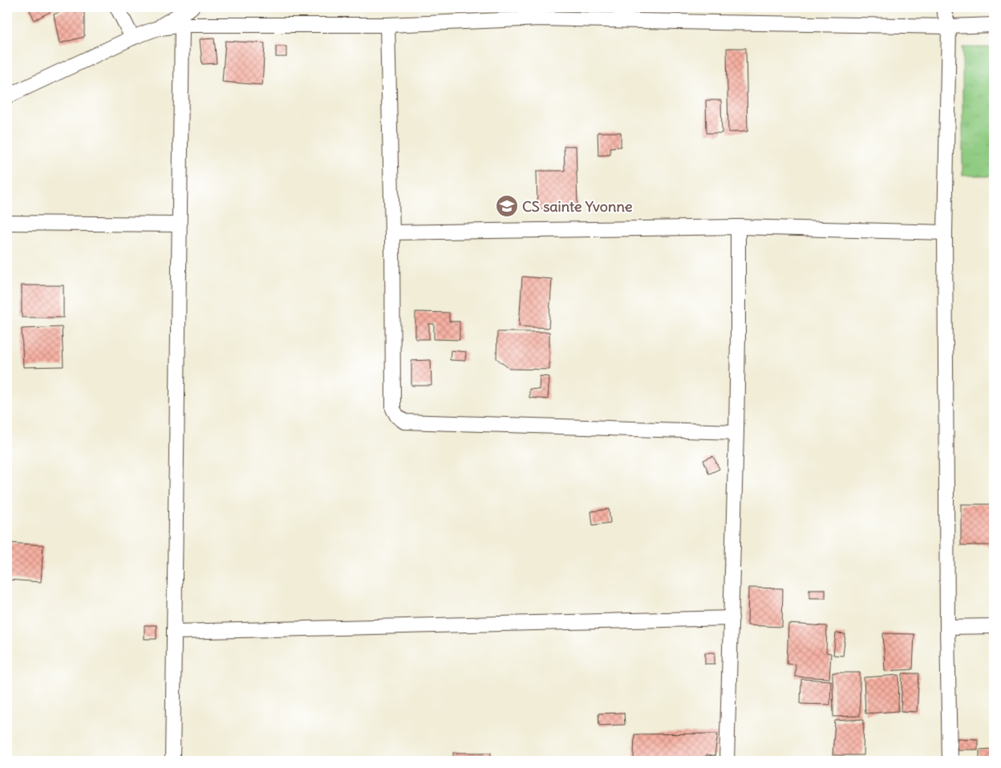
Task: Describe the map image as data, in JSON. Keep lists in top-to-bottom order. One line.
{"places":{"school or university":["CS sainte Yvonne"]}}
